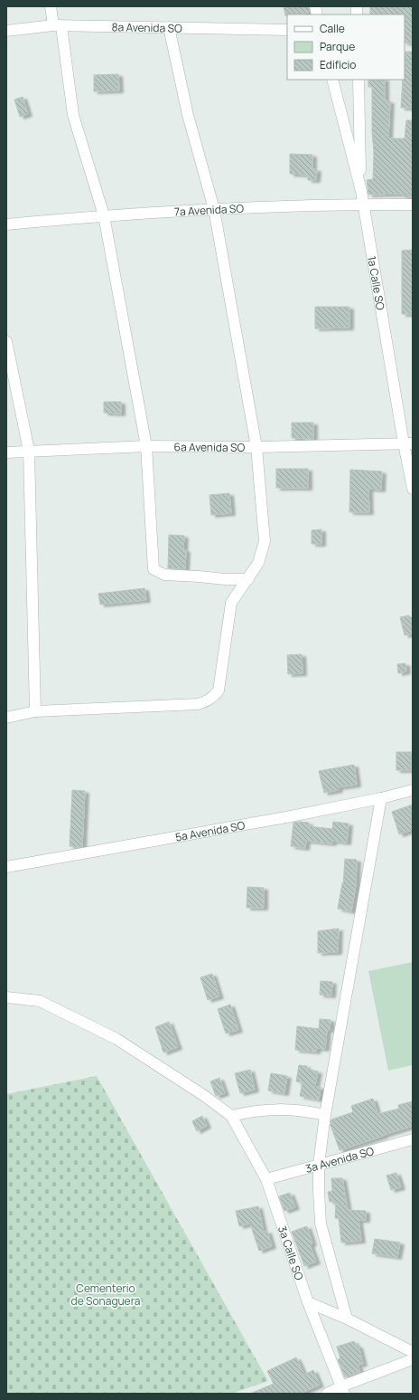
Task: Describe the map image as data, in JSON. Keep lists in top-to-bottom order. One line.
{"streets":{"street":["8a Avenida SO","7a Avenida SO","1a Calle SO","6a Avenida SO","5a Avenida SO","3a Avenida SO","3a Calle SO"]},"crossings":[["7a Avenida SO","1a Calle SO"],["1a Calle SO","6a Avenida SO"],["3a Avenida SO","3a Calle SO"]],"parks":["Cementerio de Sonaguera"],"legend":["Calle","Parque","Edificio"]}
